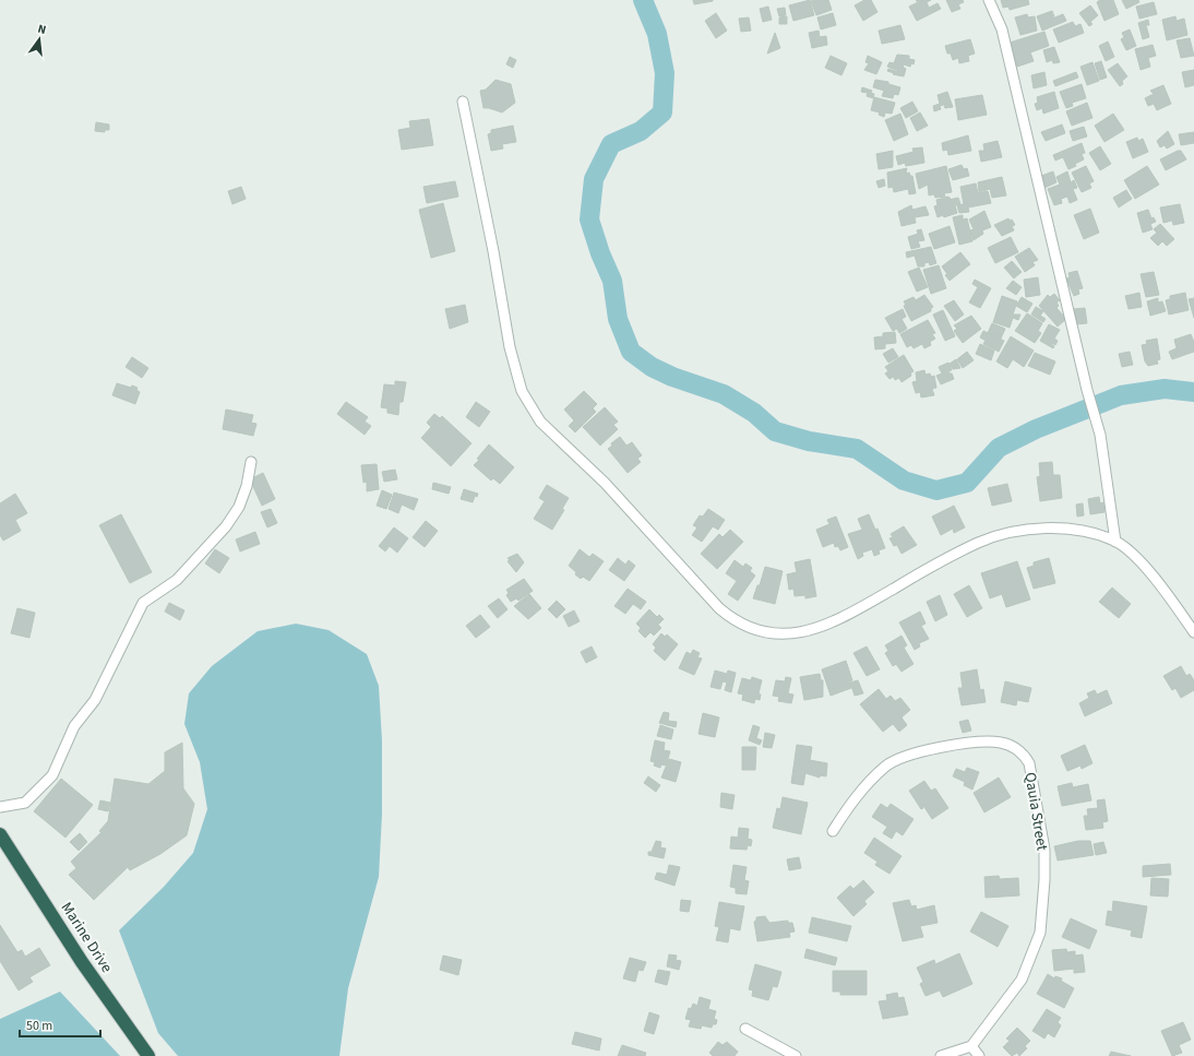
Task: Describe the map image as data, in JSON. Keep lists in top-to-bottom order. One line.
{"streets":{"highway":["Marine Drive"],"street":["Qauia Street"]},"scale_bar":"50 m","north":"top"}
